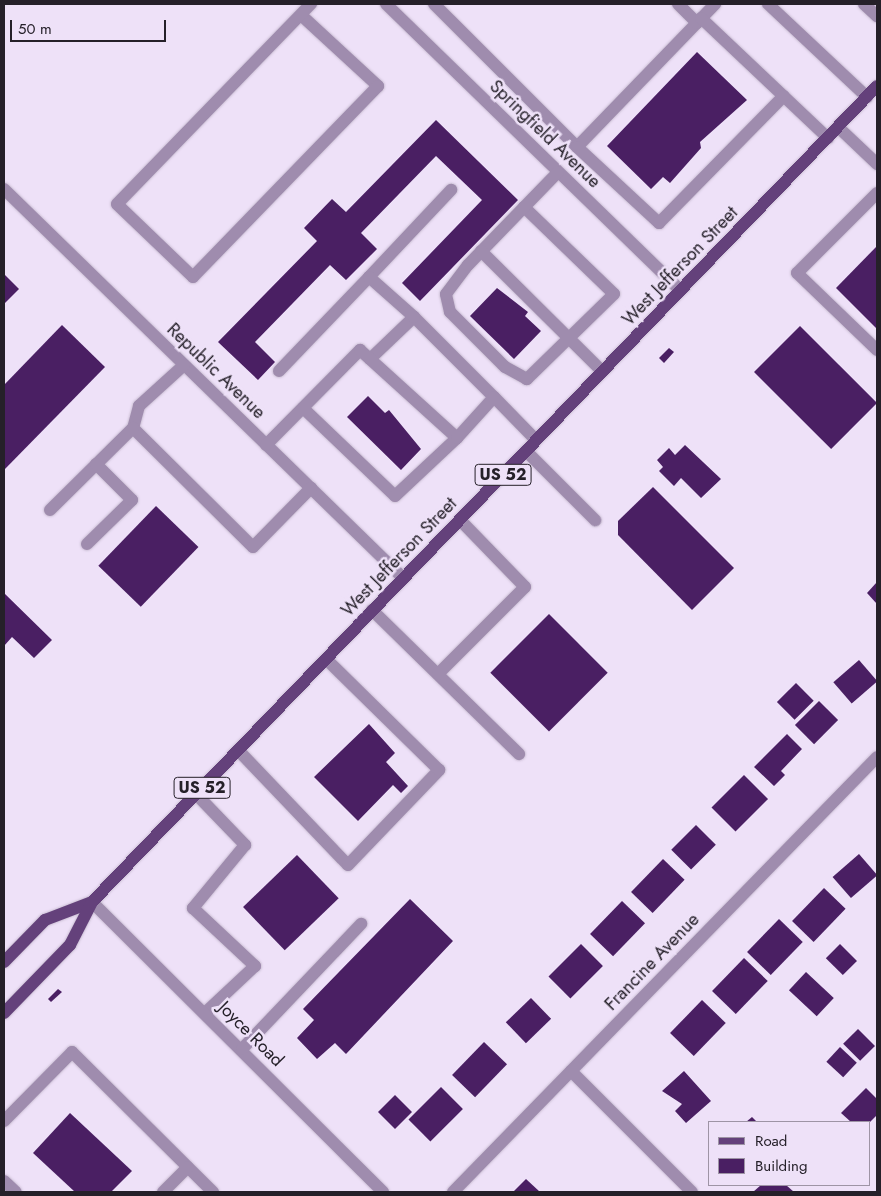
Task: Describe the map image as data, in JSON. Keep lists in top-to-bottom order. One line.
{"streets":{"main road":["West Jefferson Street","US 52"],"street":["Springfield Avenue","Republic Avenue","Francine Avenue","Joyce Road"]},"crossings":[["Springfield Avenue","West Jefferson Street"],["West Jefferson Street","Republic Avenue"],["West Jefferson Street","Joyce Road"]],"legend":["Road","Building"],"scale_bar":"50 m"}
